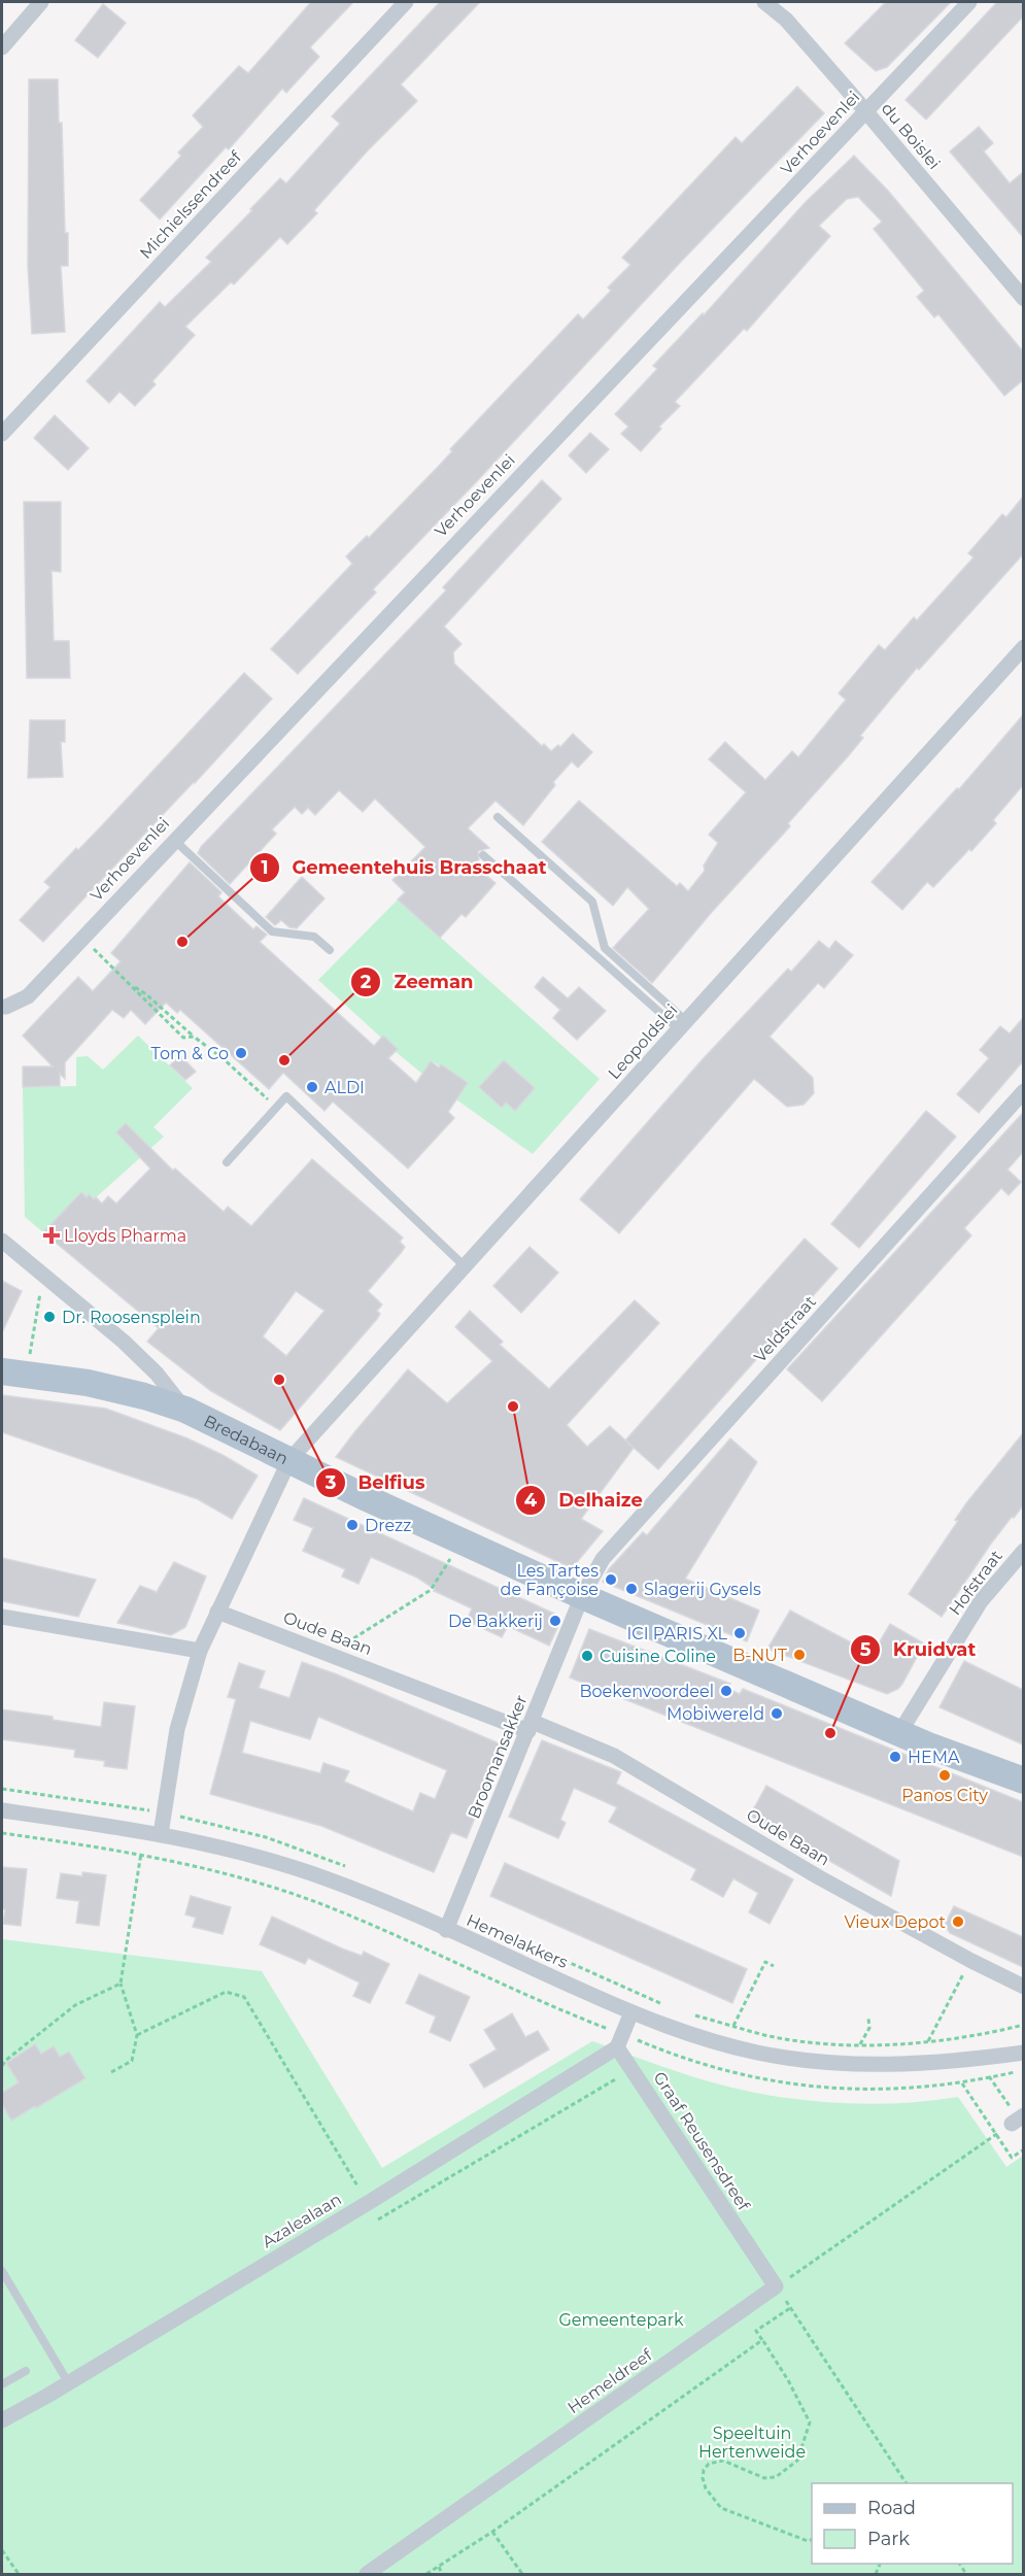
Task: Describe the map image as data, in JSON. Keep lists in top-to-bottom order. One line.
{"streets":{"main road":["Bredabaan"],"street":["Verhoevenlei","du Boislei","Michielssendreef","Leopoldslei","Veldstraat","Hofstraat","Oude Baan","Broomansakker","Hemelakkers","Graaf Reusensdreef","Azalealaan","Hemeldreef"]},"crossings":[["Verhoevenlei","du Boislei"],["Leopoldslei","Bredabaan"],["Veldstraat","Bredabaan"],["Veldstraat","Broomansakker"],["Bredabaan","Hofstraat"],["Bredabaan","Broomansakker"],["Oude Baan","Broomansakker"],["Broomansakker","Hemelakkers"],["Graaf Reusensdreef","Azalealaan"],["Graaf Reusensdreef","Hemeldreef"]],"parks":["Gemeentepark","Speeltuin Hertenweide"],"places":{"other":["Gemeentehuis Brasschaat","Tom & Co","Zeeman","ALDI","Dr. Roosensplein","Belfius","Delhaize","Drezz","Les Tartes de Fançoise","Slagerij Gysels","De Bakkerij","ICI PARIS XL","B-NUT","Cuisine Coline","Boekenvoordeel","Mobiwereld","Kruidvat","HEMA","Panos City","Vieux Depot"],"health":["Lloyds Pharma"]},"legend":["Road","Park"]}
